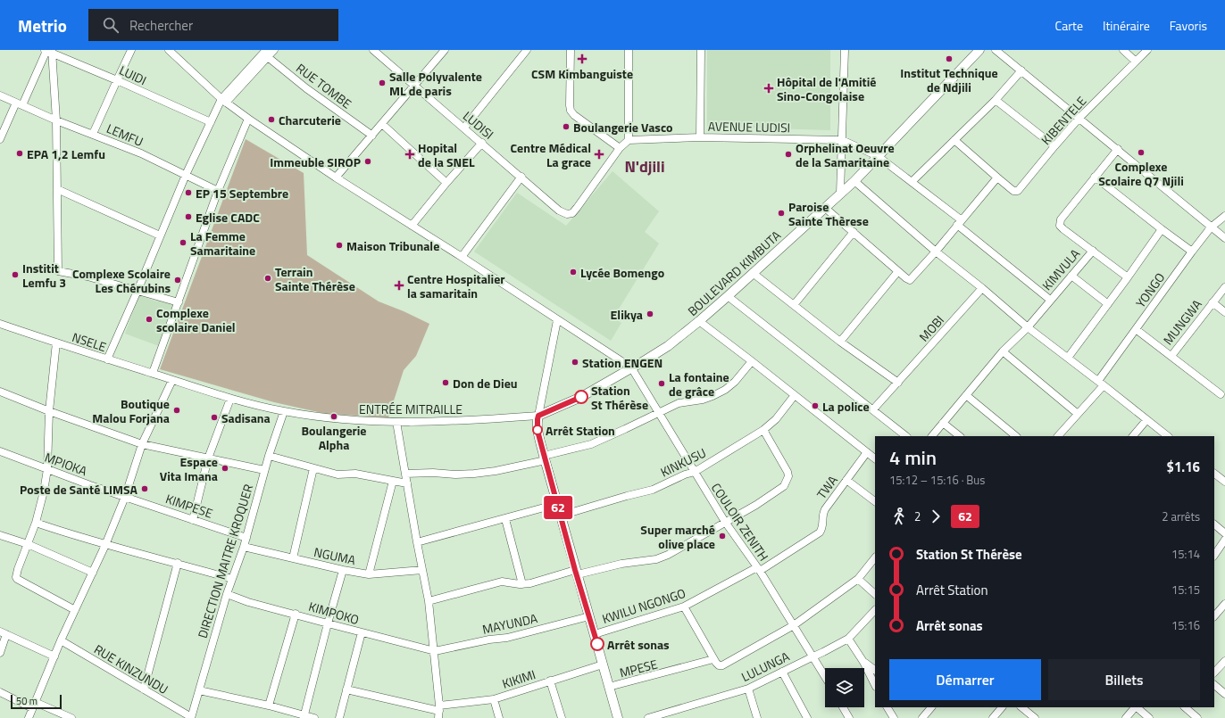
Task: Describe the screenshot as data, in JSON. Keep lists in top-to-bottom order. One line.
{"streets":{"street":["LUIDI","RUE TOMBE","KIBENTELE","LUDISI","AVENUE LUDISI","LEMFU","KIMVULA","BOULEVARD KIMBUTA","YONGO","MUNGWA","MOBI","NSELE","ENTRÉE MITRAILLE","KINKUSU","MPIOKA","TWA","KIMPESE","COULOIR ZENITH","NGUMA","DIRECTION MAITRE KROQUER","KWILU NGONGO","KIMPOKO","MAYUNDA","LULUNGA","MPESE","RUE KINZUNDU","KIKIMI"]},"crossings":[["AVENUE LUDISI","BOULEVARD KIMBUTA"],["BOULEVARD KIMBUTA","ENTRÉE MITRAILLE"],["BOULEVARD KIMBUTA","COULOIR ZENITH"],["ENTRÉE MITRAILLE","DIRECTION MAITRE KROQUER"],["KINKUSU","COULOIR ZENITH"],["MPIOKA","KIMPESE"],["TWA","COULOIR ZENITH"],["TWA","KWILU NGONGO"],["KIMPESE","DIRECTION MAITRE KROQUER"],["COULOIR ZENITH","KWILU NGONGO"],["COULOIR ZENITH","LULUNGA"],["COULOIR ZENITH","MPESE"],["NGUMA","DIRECTION MAITRE KROQUER"],["DIRECTION MAITRE KROQUER","KIMPOKO"],["DIRECTION MAITRE KROQUER","RUE KINZUNDU"],["KIMPOKO","MAYUNDA"]],"districts":["N'djili"],"places":{"health":["CSM Kimbanguiste","Hôpital de l'Amitié Sino-Congolaise","Hopital de la SNEL","Centre Médical La grace","Centre Hospitalier la samaritain"],"other":["Institut Technique de Ndjili","Salle Polyvalente ML de paris","Charcuterie","Boulangerie Vasco","Complexe Scolaire Q7 Njili","EPA 1,2 Lemfu","Orphelinat Oeuvre de la Samaritaine","Immeuble SIROP","EP 15 Septembre","Paroise Sainte Thèrese","Eglise CADC","La Femme Samaritaine","Maison Tribunale","Lycée Bomengo","Institit Lemfu 3","Terrain Sainte Thérèse","Complexe Scolaire Les Chérubins","Elikya","Complexe scolaire Daniel","Station ENGEN","Don de Dieu","La fontaine de grâce","Station St Thérèse","La police","Boutique Malou Forjana","Boulangerie Alpha","Sadisana","Arrêt Station","Espace Vita Imana","Poste de Santé LIMSA","Super marché olive place","Arrêt sonas"]},"lines":["bus line 62"],"scale_bar":"50 m","page":{"header":"Metrio","search":"Rechercher","nav":["Carte","Itinéraire","Favoris"],"on_map":"62","heading":["4 min","15:12 – 15:16 · Bus","$1.16"],"legs":["2","62","2 arrêts"],"list":[{"name":"Station St Thérèse","value":"15:14"},{"name":"Arrêt Station","value":"15:15"},{"name":"Arrêt sonas","value":"15:16"}],"buttons":["Démarrer","Billets"],"scale":"50 m"}}
